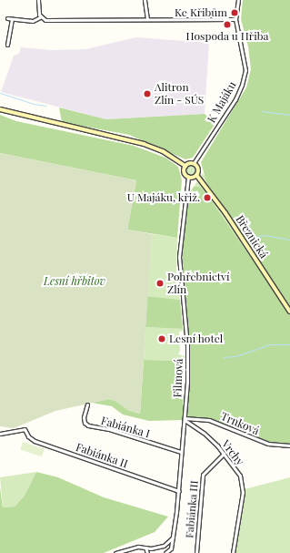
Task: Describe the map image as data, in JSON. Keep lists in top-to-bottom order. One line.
{"streets":{"main road":["Březnická"],"street":["K Majáku","Filmová","Trnková","Fabiánka I","Vrchy","Fabiánka II","Fabiánka III"]},"crossings":[["K Majáku","Březnická"],["K Majáku","Filmová"],["Březnická","Filmová"],["Filmová","Trnková"],["Filmová","Fabiánka I"],["Filmová","Vrchy"],["Filmová","Fabiánka II"],["Trnková","Vrchy"],["Vrchy","Fabiánka III"]],"parks":["Lesní hřbitov"],"places":["Ke Křibům","Hospoda u Hřiba","Alitron Zlín - SÚS","U Majáku, křiž.","Pohřebnictví Zlín","Lesní hotel"]}
